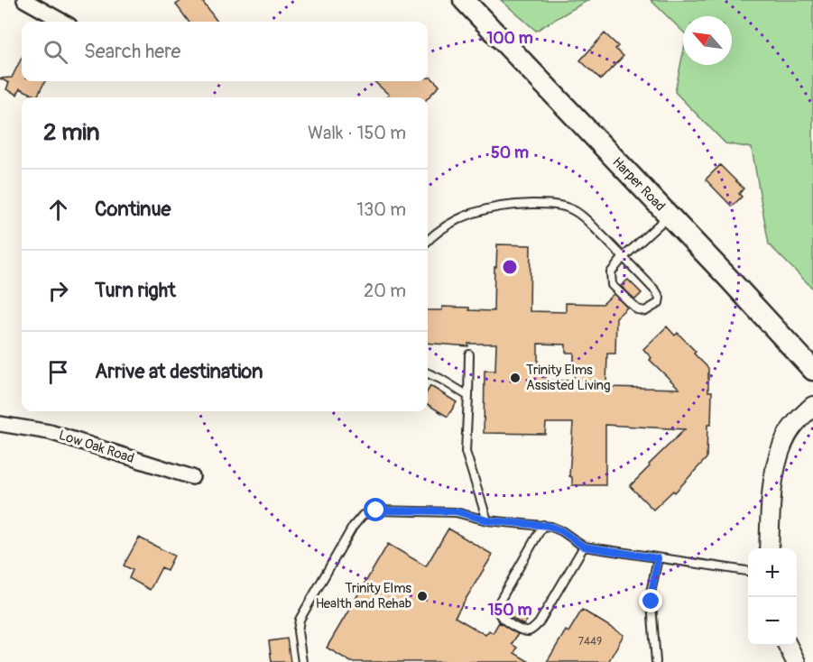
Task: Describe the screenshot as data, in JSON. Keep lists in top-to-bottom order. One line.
{"streets":{"main road":["Harper Road"],"street":["Low Oak Road"]},"places":["Trinity Elms Assisted Living","Trinity Elms Health and Rehab"],"house_numbers":["7449"],"north":"top left","page":{"search":"Search here","heading":["2 min","Walk · 150 m"],"list":[["Continue","130 m"],["Turn right","20 m"],"Arrive at destination"],"map_buttons":["+","−"]},"rings":["100 m","50 m","150 m"]}
